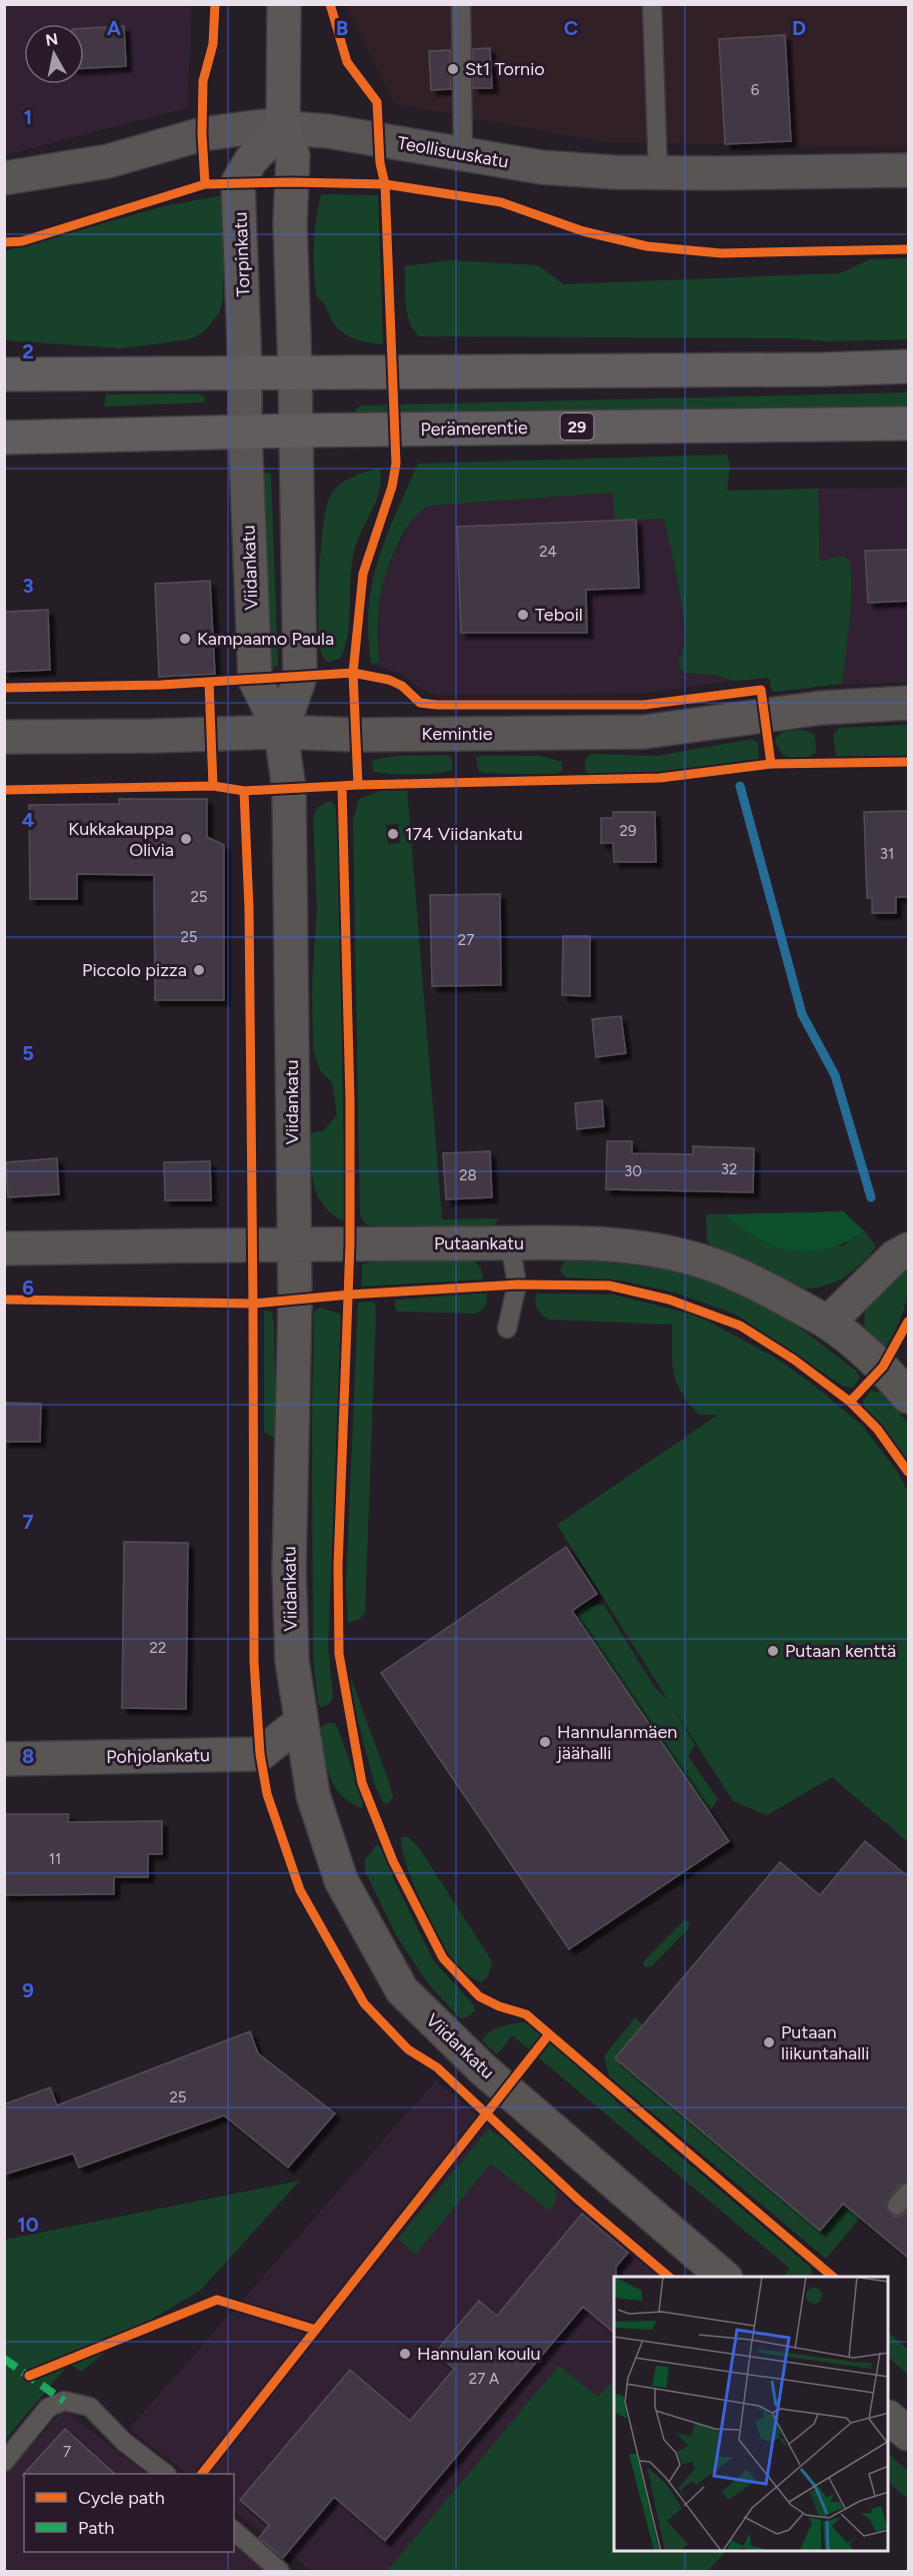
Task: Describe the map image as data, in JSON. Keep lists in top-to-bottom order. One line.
{"streets":{"highway":["29","Perämerentie"],"street":["Teollisuuskatu","Torpinkatu","Viidankatu","Kemintie","Putaankatu","Pohjolankatu"]},"crossings":[["Teollisuuskatu","Torpinkatu"],["Torpinkatu","Viidankatu"],["Perämerentie","Viidankatu"],["Viidankatu","Kemintie"],["Viidankatu","Putaankatu"],["Viidankatu","Pohjolankatu"]],"places":["St1 Tornio","Teboil","Kampaamo Paula","174 Viidankatu","Kukkakauppa Olivia","Piccolo pizza","Putaan kenttä","Hannulanmäen jäähalli","Putaan liikuntahalli","Hannulan koulu"],"house_numbers":["6","24","29","31","25","25","27","32","30","28","22","11","25","27 A","7"],"legend":["Cycle path","Path"],"north":"top","grid":{"columns":["A","B","C","D"],"rows":["1","2","3","4","5","6","7","8","9","10"]}}
